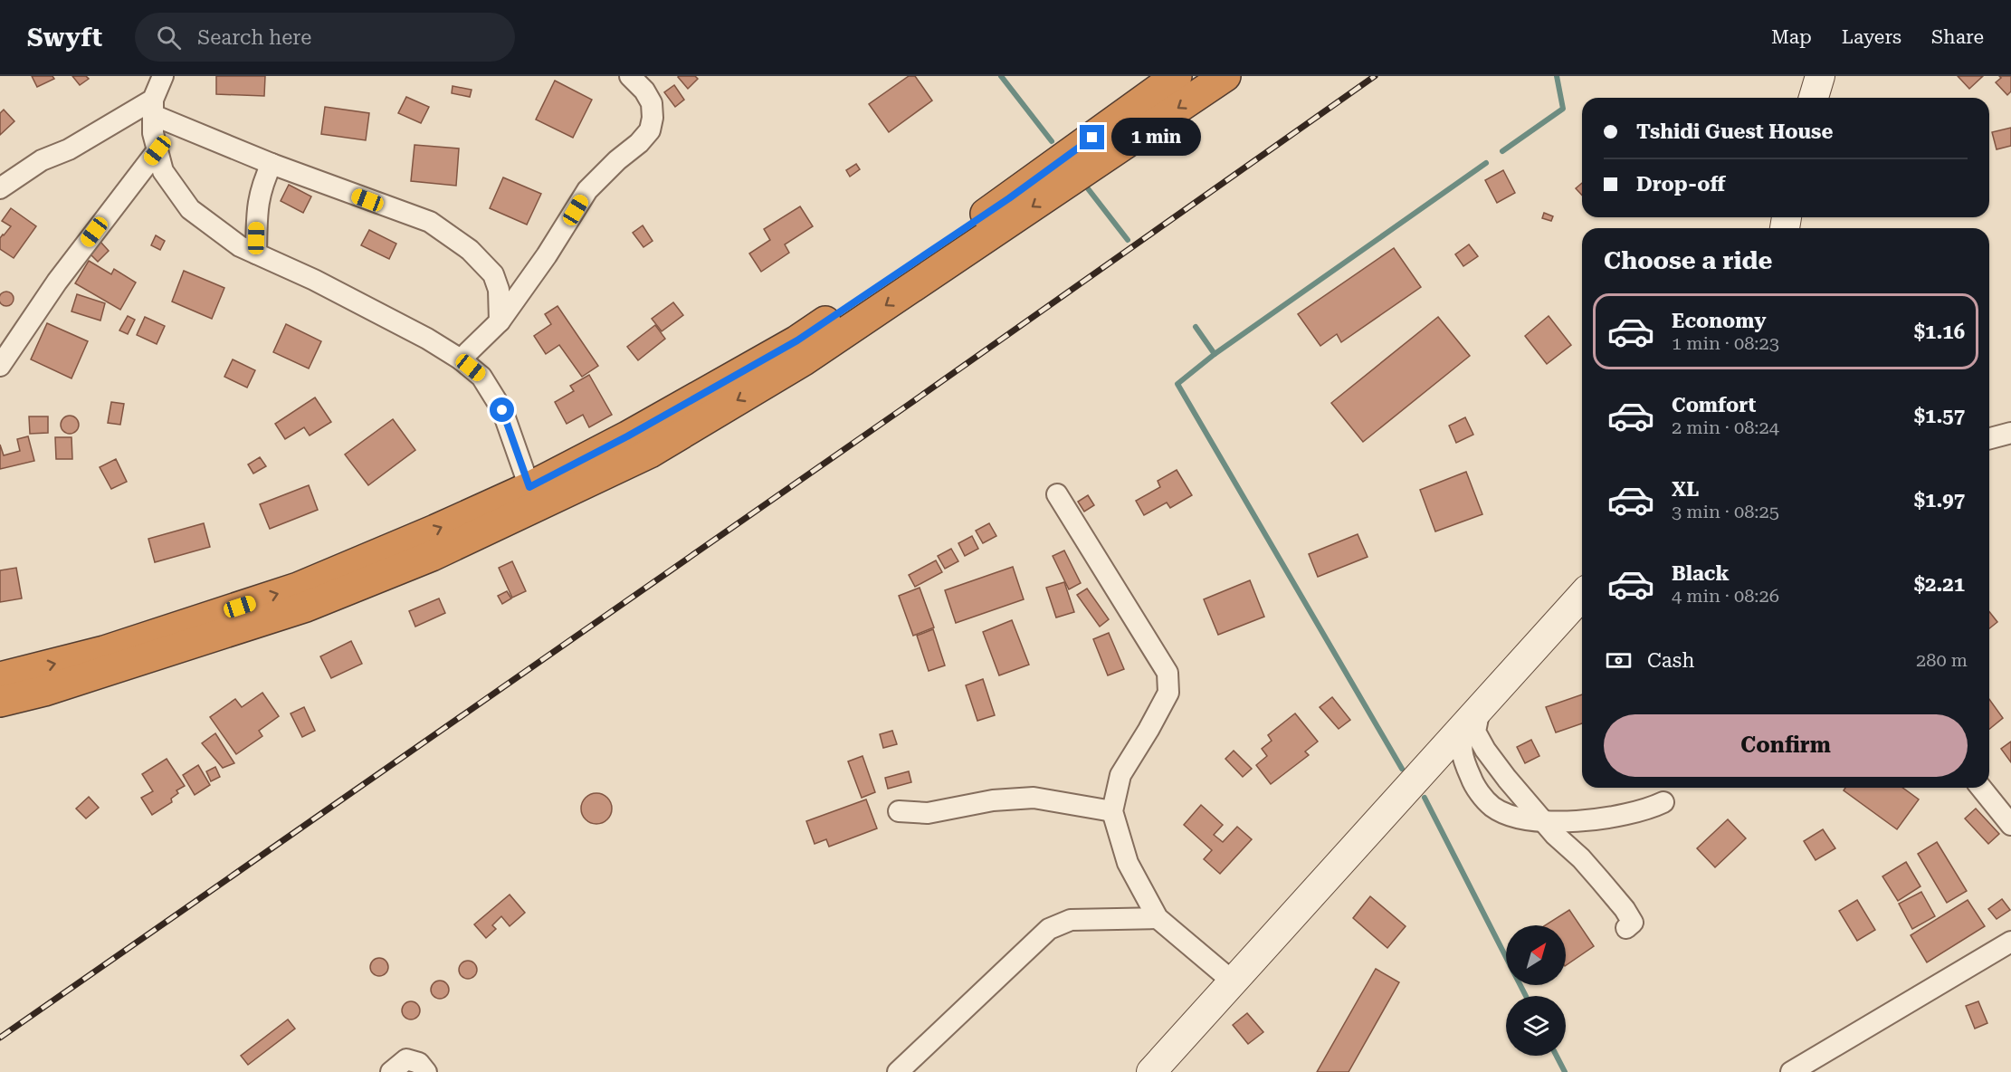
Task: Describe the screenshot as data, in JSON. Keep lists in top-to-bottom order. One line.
{"north":"top right","page":{"header":"Swyft","search":"Search here","nav":["Map","Layers","Share"],"banner":["Tshidi Guest House","Drop-off"],"bubble":"1 min","heading":"Choose a ride","list":[{"name":"Economy","note":"1 min · 08:23","value":"$1.16"},{"name":"Comfort","note":"2 min · 08:24","value":"$1.57"},{"name":"XL","note":"3 min · 08:25","value":"$1.97"},{"name":"Black","note":"4 min · 08:26","value":"$2.21"}],"pay":["Cash","280 m"],"buttons":"Confirm"}}
